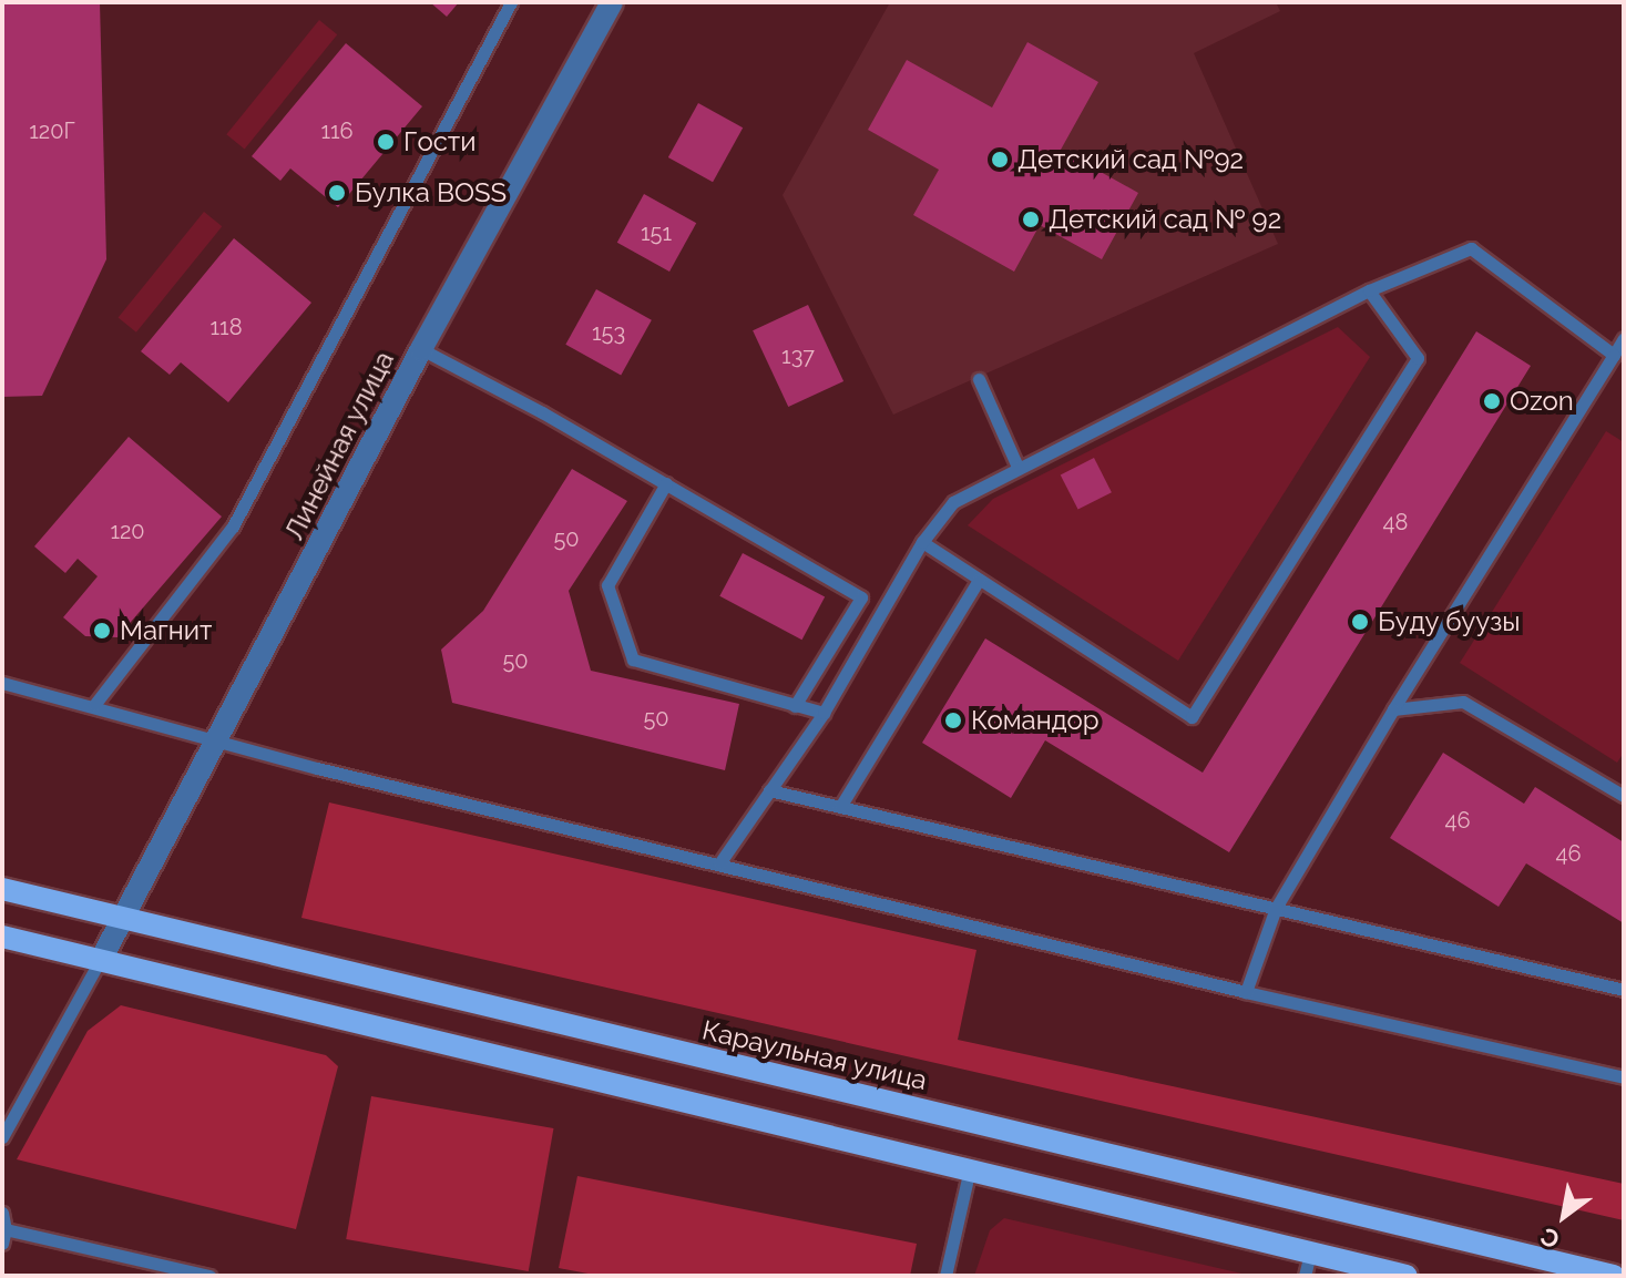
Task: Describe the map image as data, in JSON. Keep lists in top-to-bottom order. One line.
{"streets":{"main road":["Караульная улица"],"street":["Линейная улица"]},"crossings":[["Линейная улица","Караульная улица"]],"places":["Гости","Детский сад №92","Булка BOSS","Детский сад № 92","Ozon","Буду буузы","Магнит","Командор"],"house_numbers":["120Г","116","151","118","153","137","48","120","50","50","50","46","46"],"north":"bottom left"}
